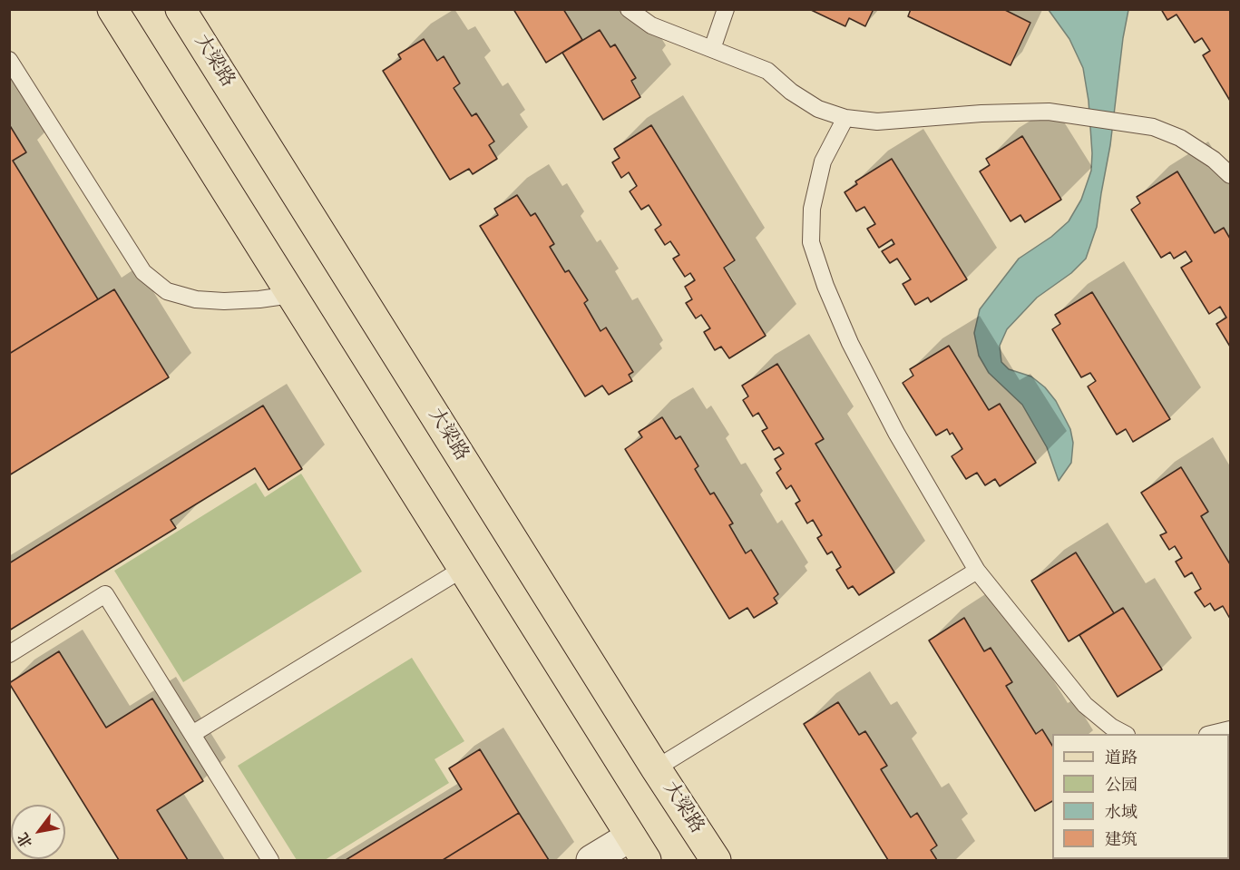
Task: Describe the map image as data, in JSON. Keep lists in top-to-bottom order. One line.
{"streets":{"main road":["大梁路"]},"legend":["道路","公园","水域","建筑"],"north":"bottom left"}
